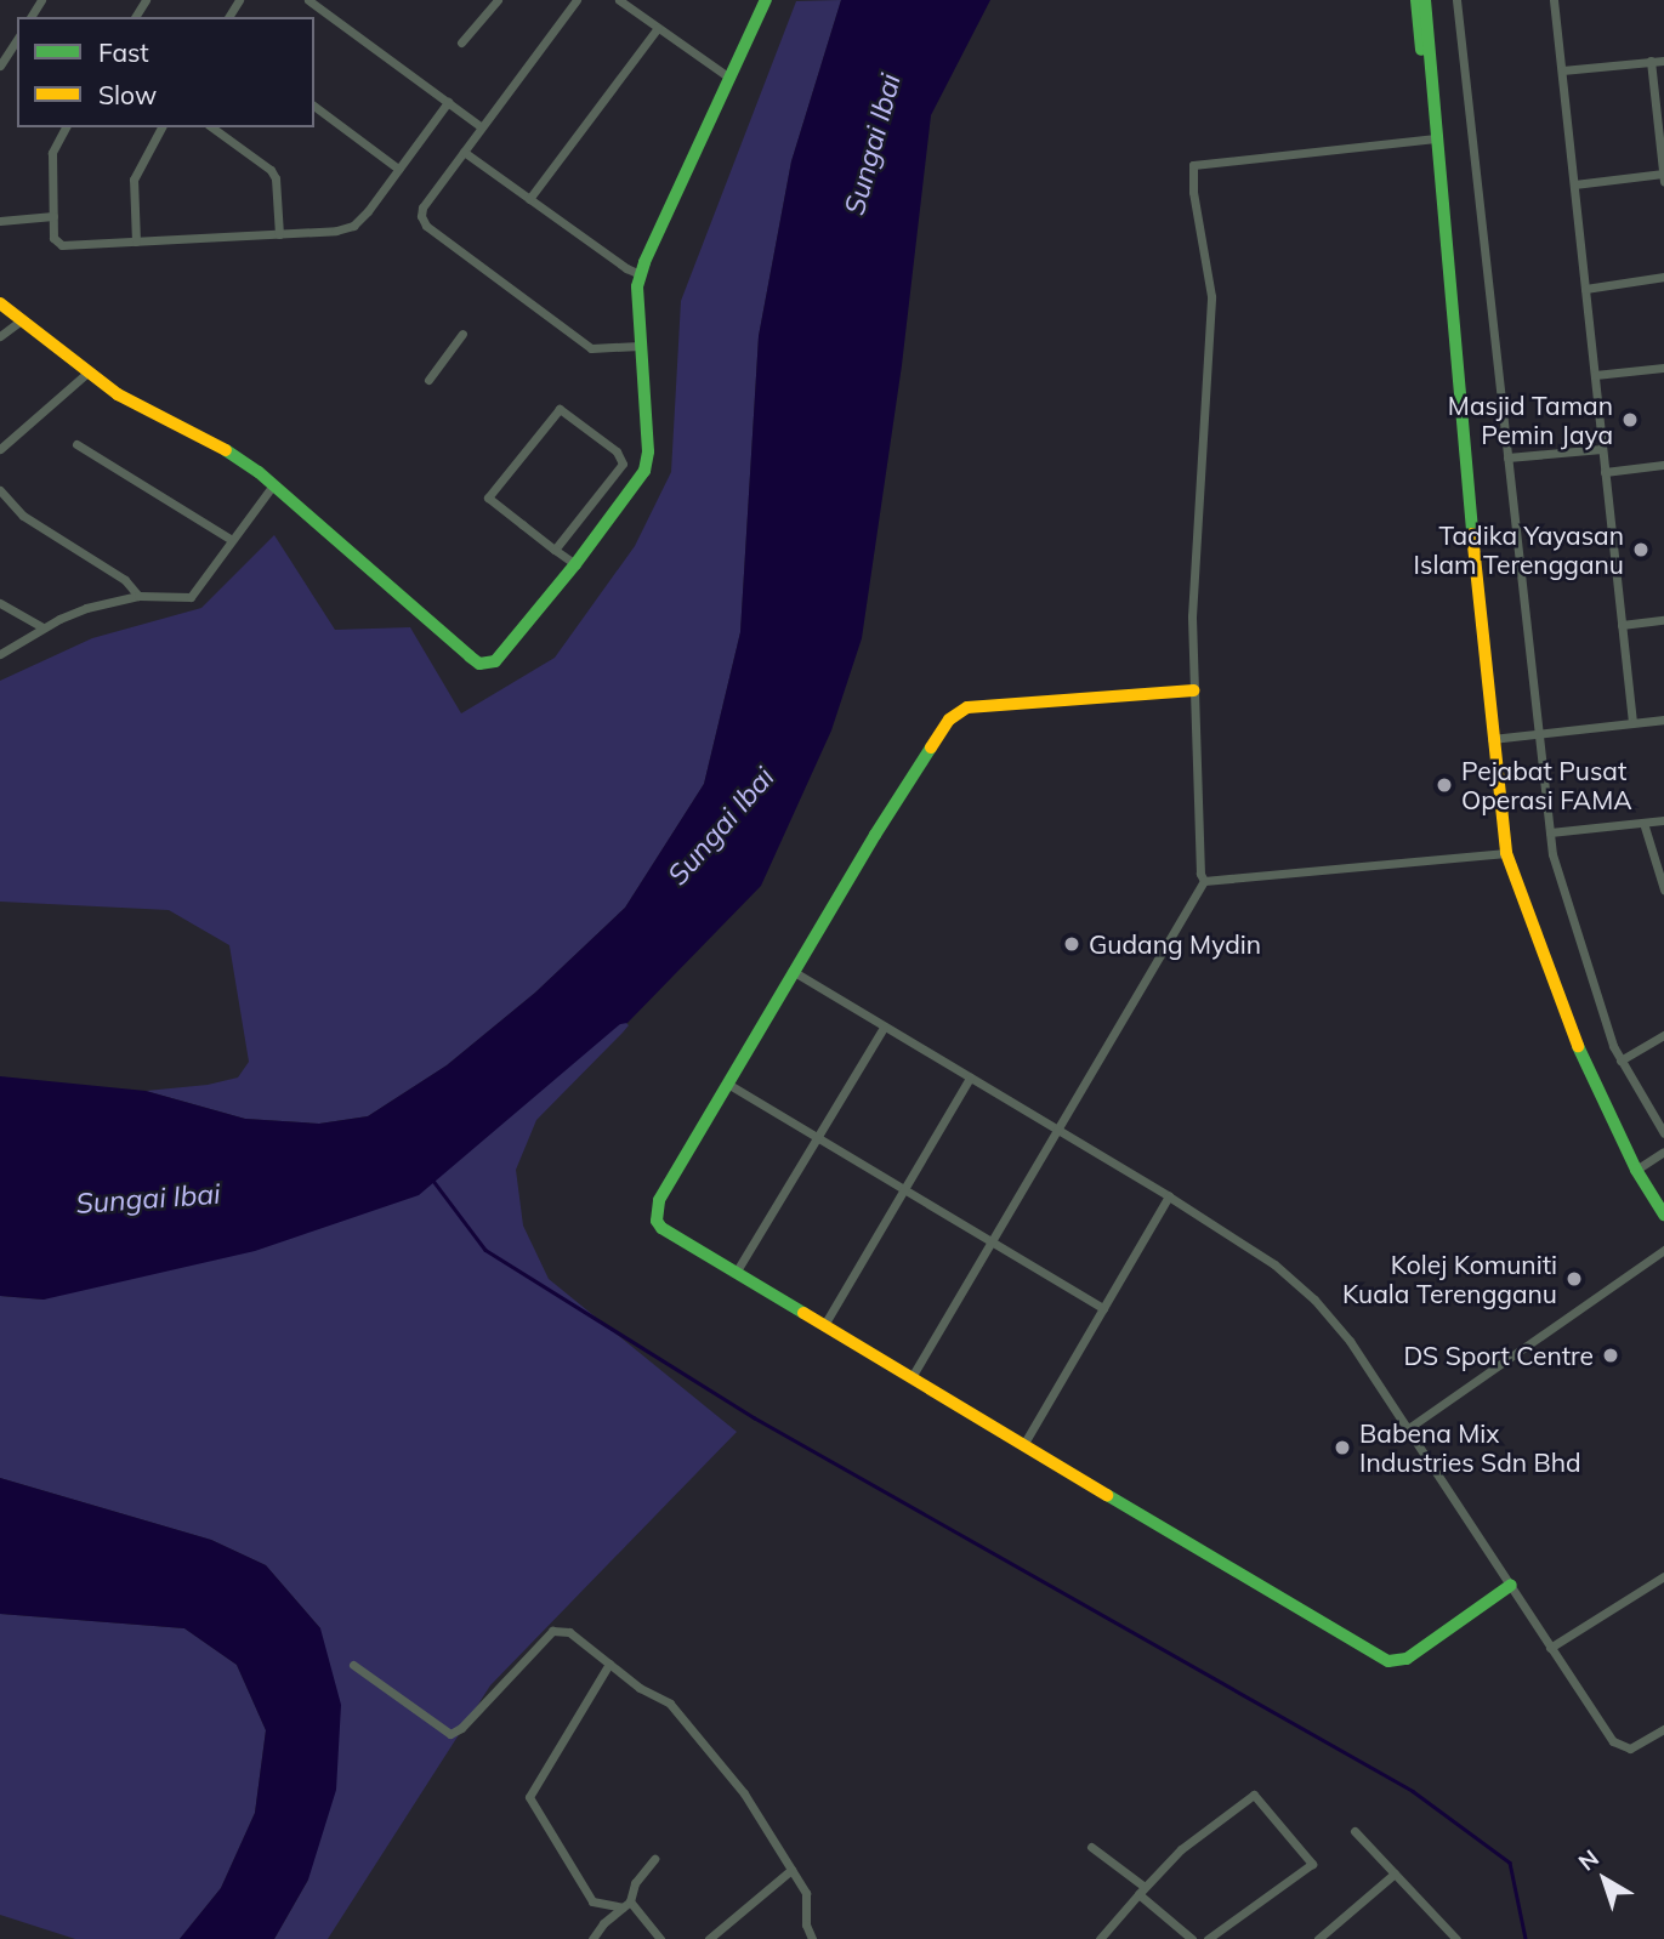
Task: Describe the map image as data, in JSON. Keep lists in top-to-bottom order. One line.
{"water":["Sungai Ibai"],"places":["Masjid Taman Pemin Jaya","Tadika Yayasan Islam Terengganu","Pejabat Pusat Operasi FAMA","Gudang Mydin","Kolej Komuniti Kuala Terengganu","DS Sport Centre","Babena Mix Industries Sdn Bhd"],"legend":["Fast","Slow"],"north":"top left"}
